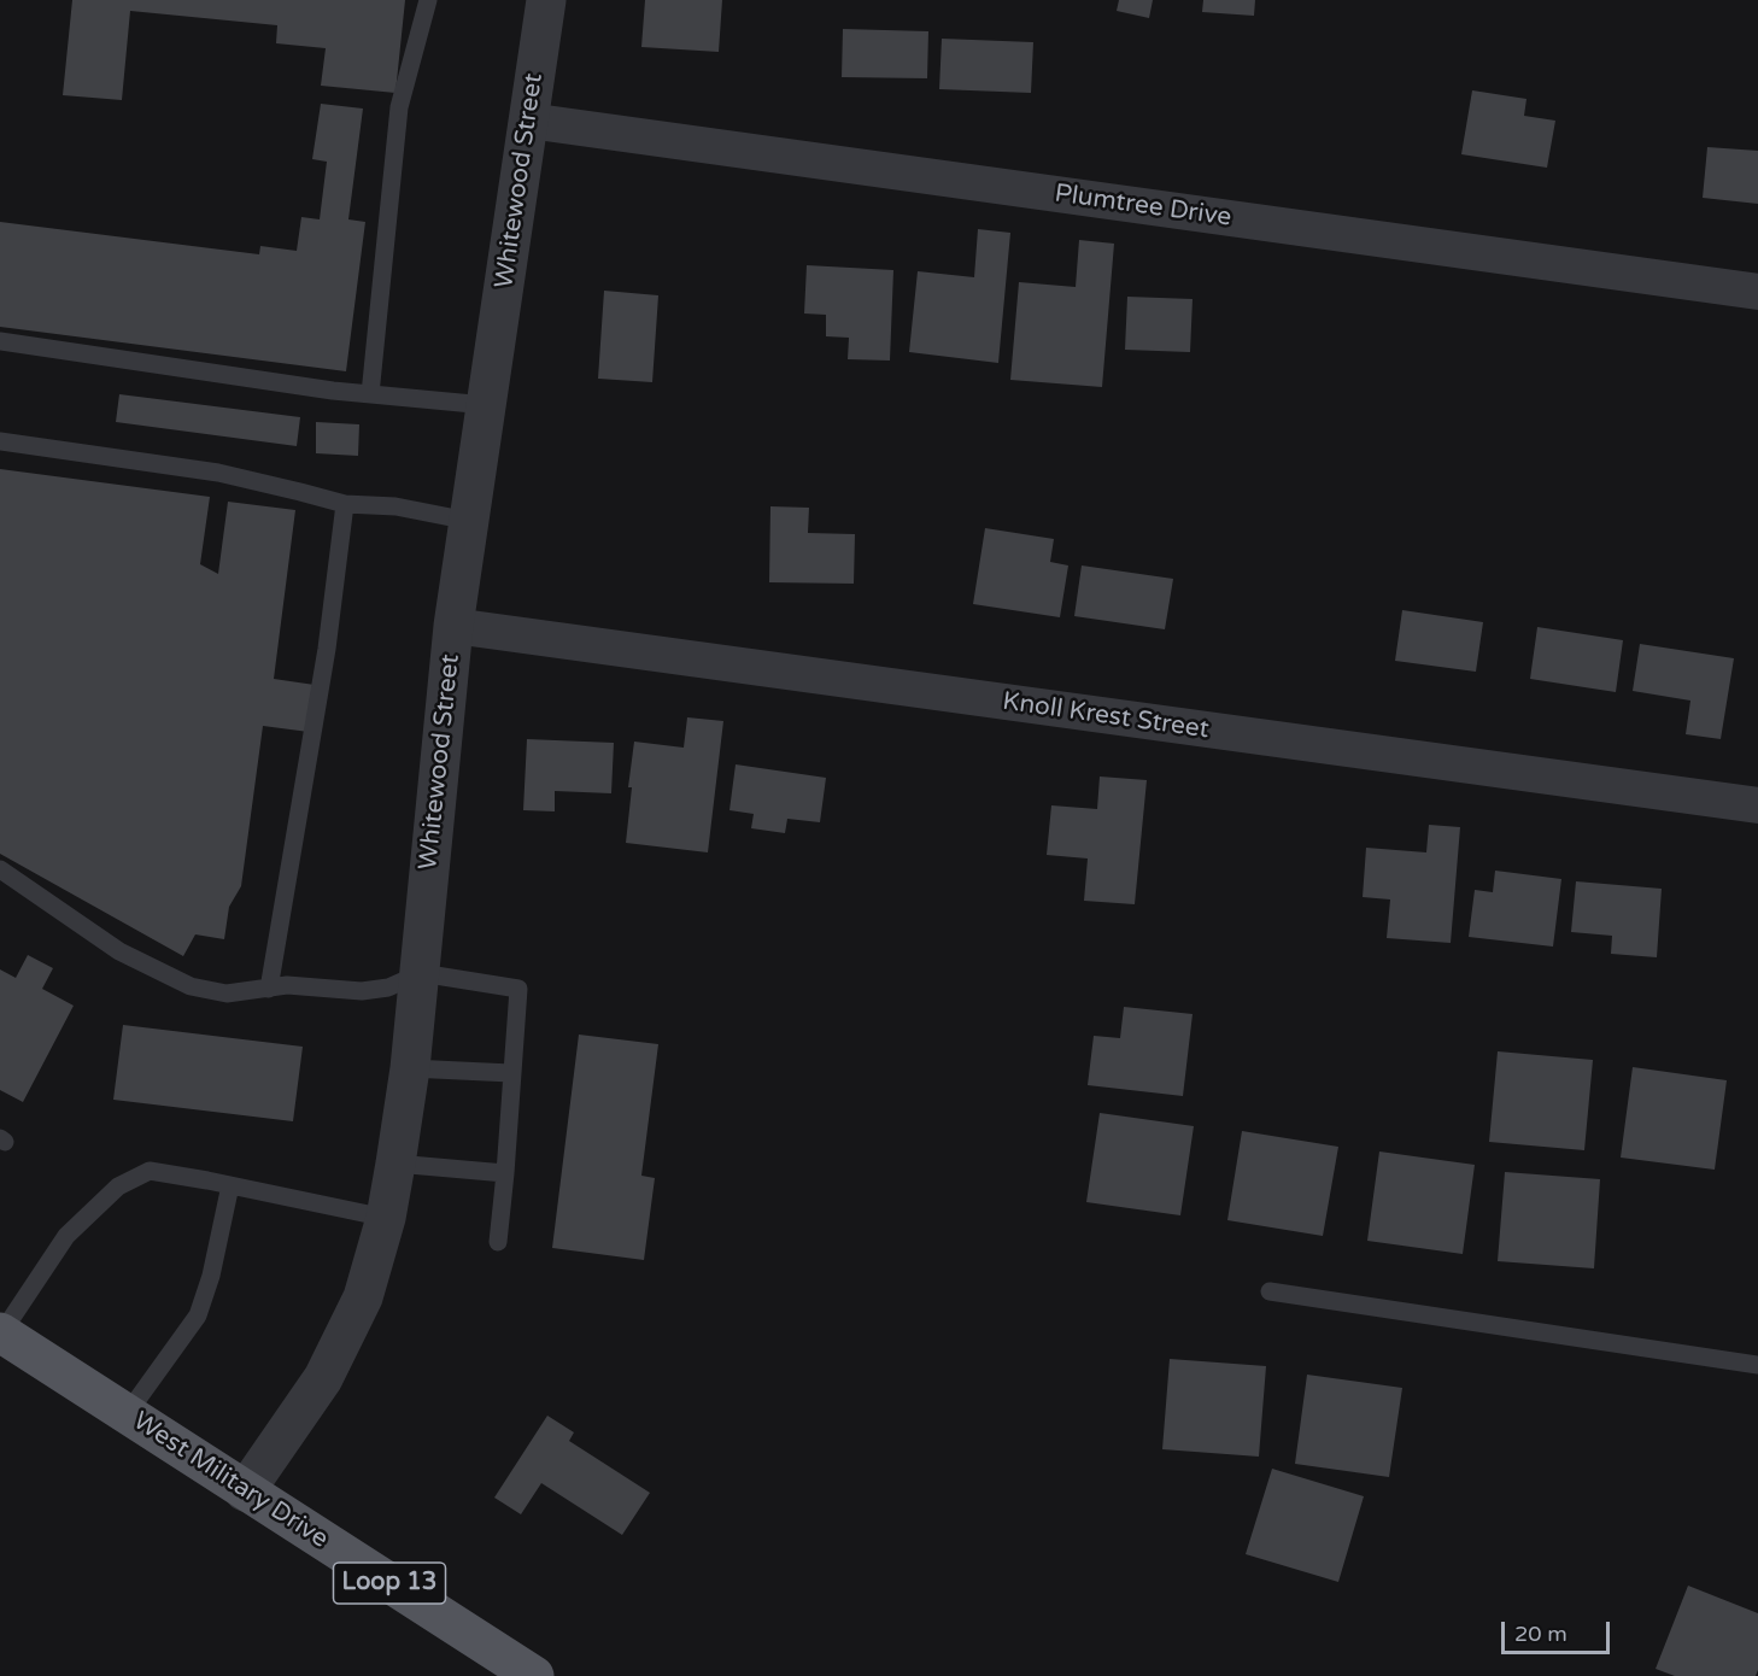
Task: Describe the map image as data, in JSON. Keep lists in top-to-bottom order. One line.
{"streets":{"main road":["West Military Drive","Loop 13"],"street":["Whitewood Street","Plumtree Drive","Knoll Krest Street"]},"crossings":[["Whitewood Street","Plumtree Drive"],["Whitewood Street","Knoll Krest Street"],["Whitewood Street","West Military Drive"]],"scale_bar":"20 m"}
